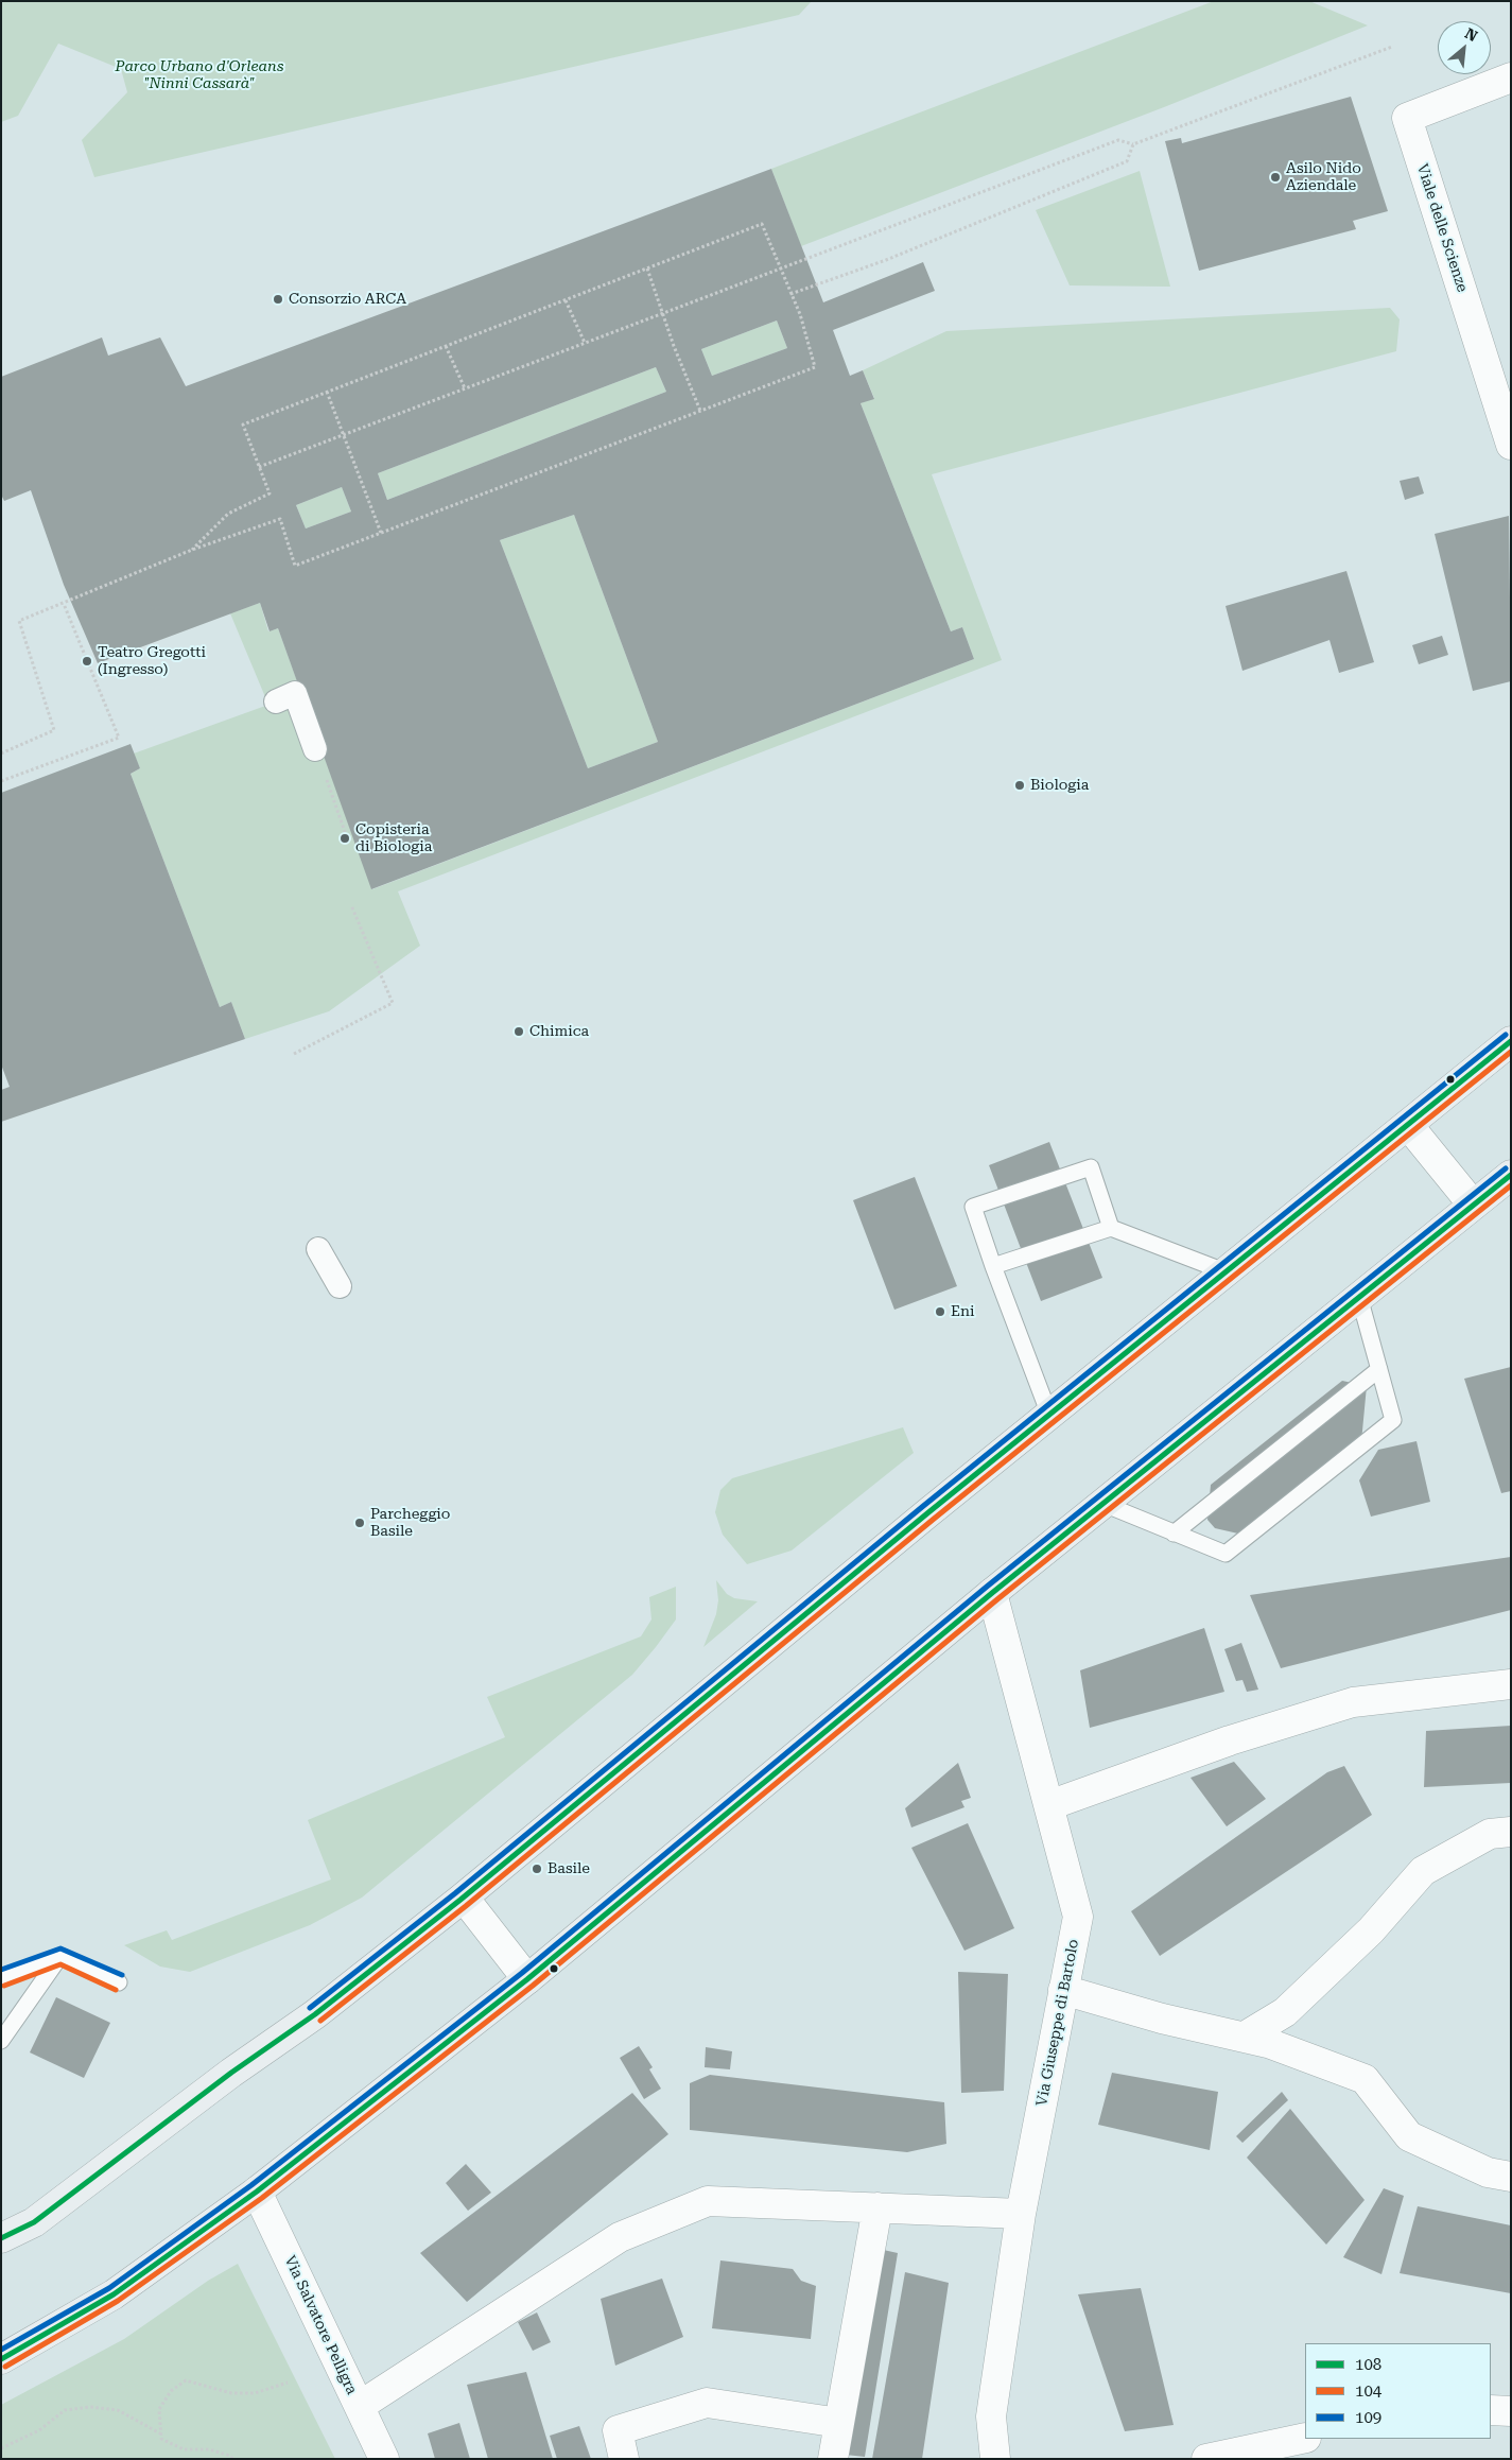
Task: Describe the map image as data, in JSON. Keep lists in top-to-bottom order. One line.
{"streets":{"street":["Viale delle Scienze","Via Giuseppe di Bartolo","Via Salvatore Pelligra"]},"parks":["Parco Urbano d'Orleans \"Ninni Cassarà\""],"places":["Asilo Nido Aziendale","Consorzio ARCA","Teatro Gregotti (Ingresso)","Biologia","Copisteria di Biologia","Chimica","Eni","Parcheggio Basile","Basile"],"lines":["transit line 109","transit line 108","transit line 104"],"legend":["108","104","109"],"north":"top right"}
